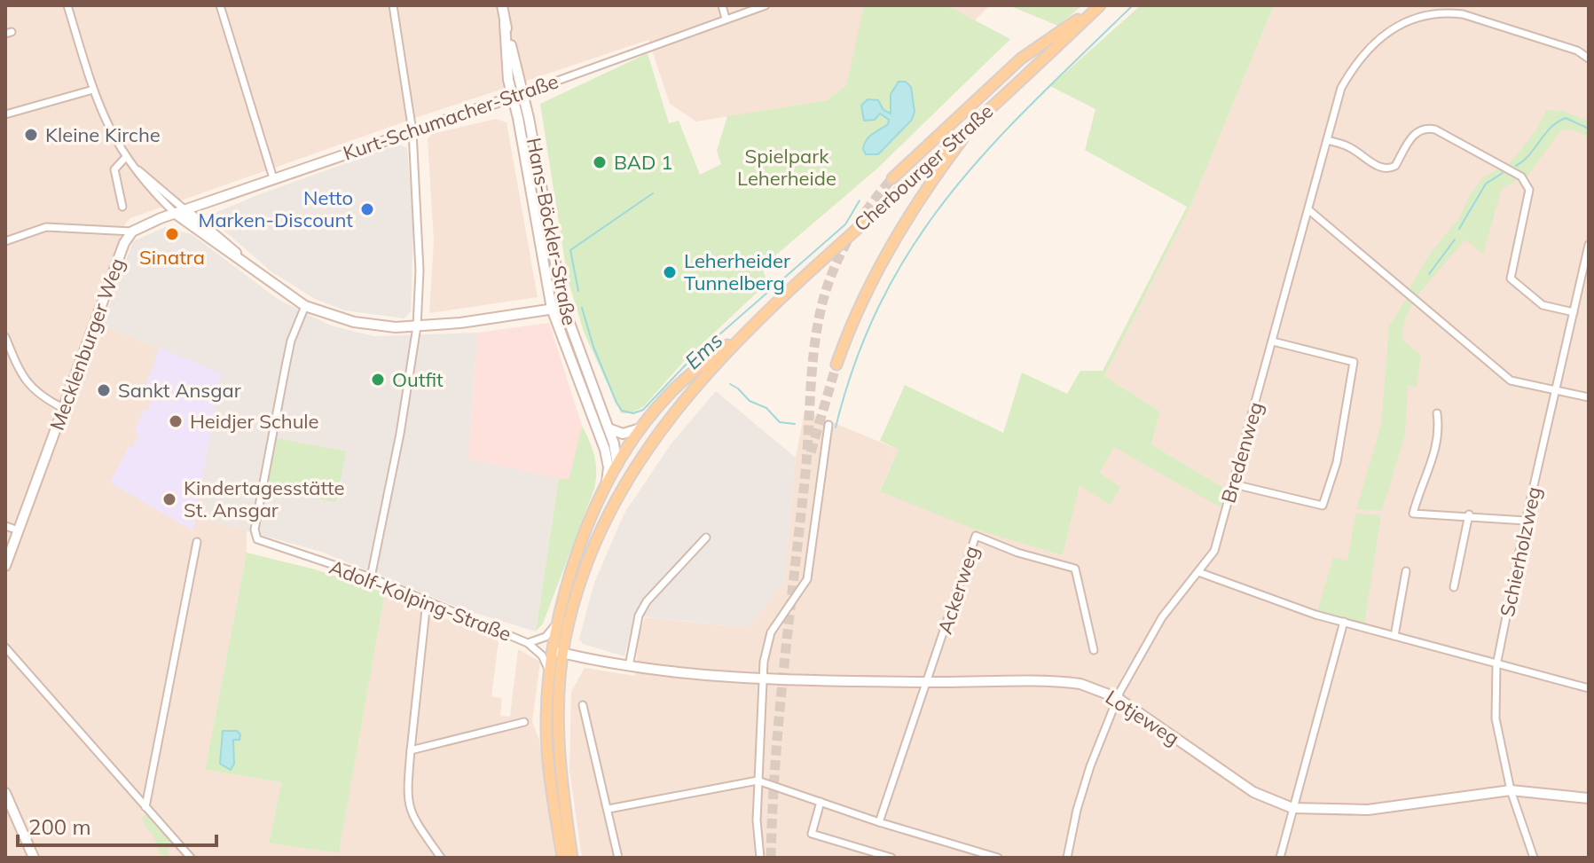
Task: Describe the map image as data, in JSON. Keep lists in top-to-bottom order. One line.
{"streets":{"main road":["Cherbourger Straße"],"street":["Kurt-Schumacher-Straße","Hans-Böckler-Straße","Mecklenburger Weg","Bredenweg","Schierholzweg","Ackerweg","Adolf-Kolping-Straße","Lotjeweg"]},"crossings":[["Kurt-Schumacher-Straße","Hans-Böckler-Straße"],["Cherbourger Straße","Hans-Böckler-Straße"],["Cherbourger Straße","Adolf-Kolping-Straße"],["Cherbourger Straße","Lotjeweg"],["Bredenweg","Lotjeweg"],["Schierholzweg","Lotjeweg"],["Ackerweg","Lotjeweg"]],"water":["Ems"],"parks":["Spielpark Leherheide"],"places":["Kleine Kirche","BAD 1","Netto Marken-Discount","Sinatra","Leherheider Tunnelberg","Outfit","Sankt Ansgar","Heidjer Schule","Kindertagesstätte St. Ansgar"],"scale_bar":"200 m"}
